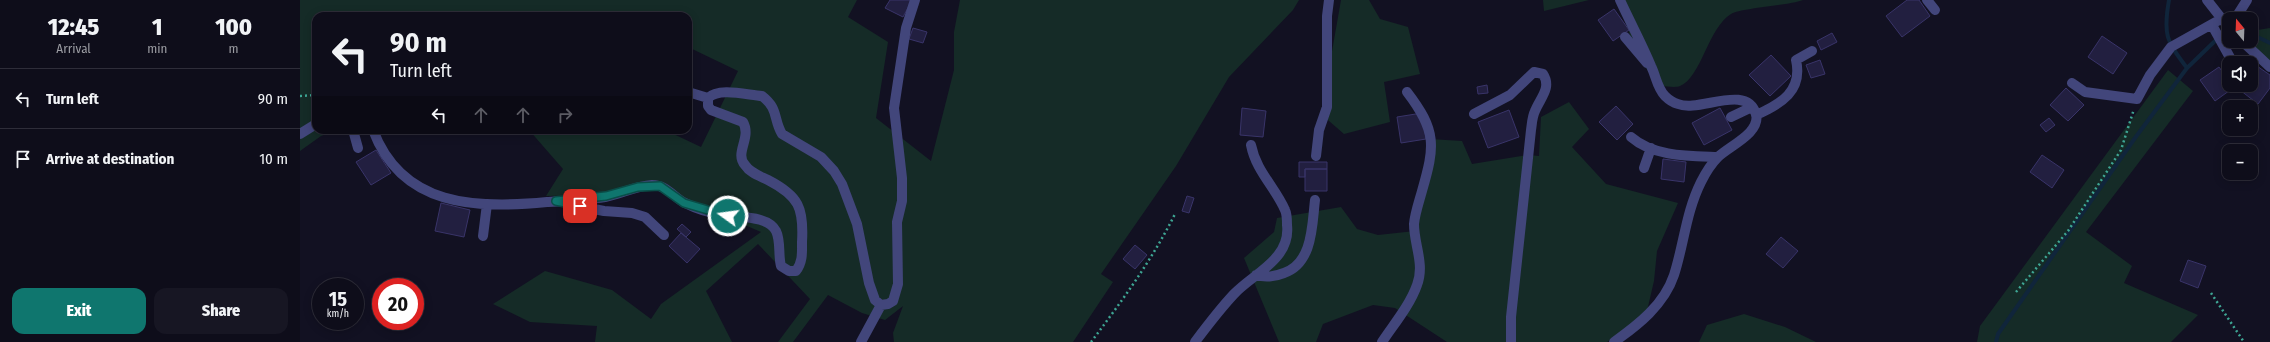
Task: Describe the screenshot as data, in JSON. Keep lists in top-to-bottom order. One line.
{"north":"top","page":{"eta":["12:45","Arrival","1","min","100","m"],"map_buttons":["+","−"],"turn":["90 m","Turn left"],"list":[{"name":"Turn left","value":"90 m"},{"name":"Arrive at destination","value":"10 m"}],"speed":"15 km/h","limit":"20","buttons":["Exit","Share"]}}
